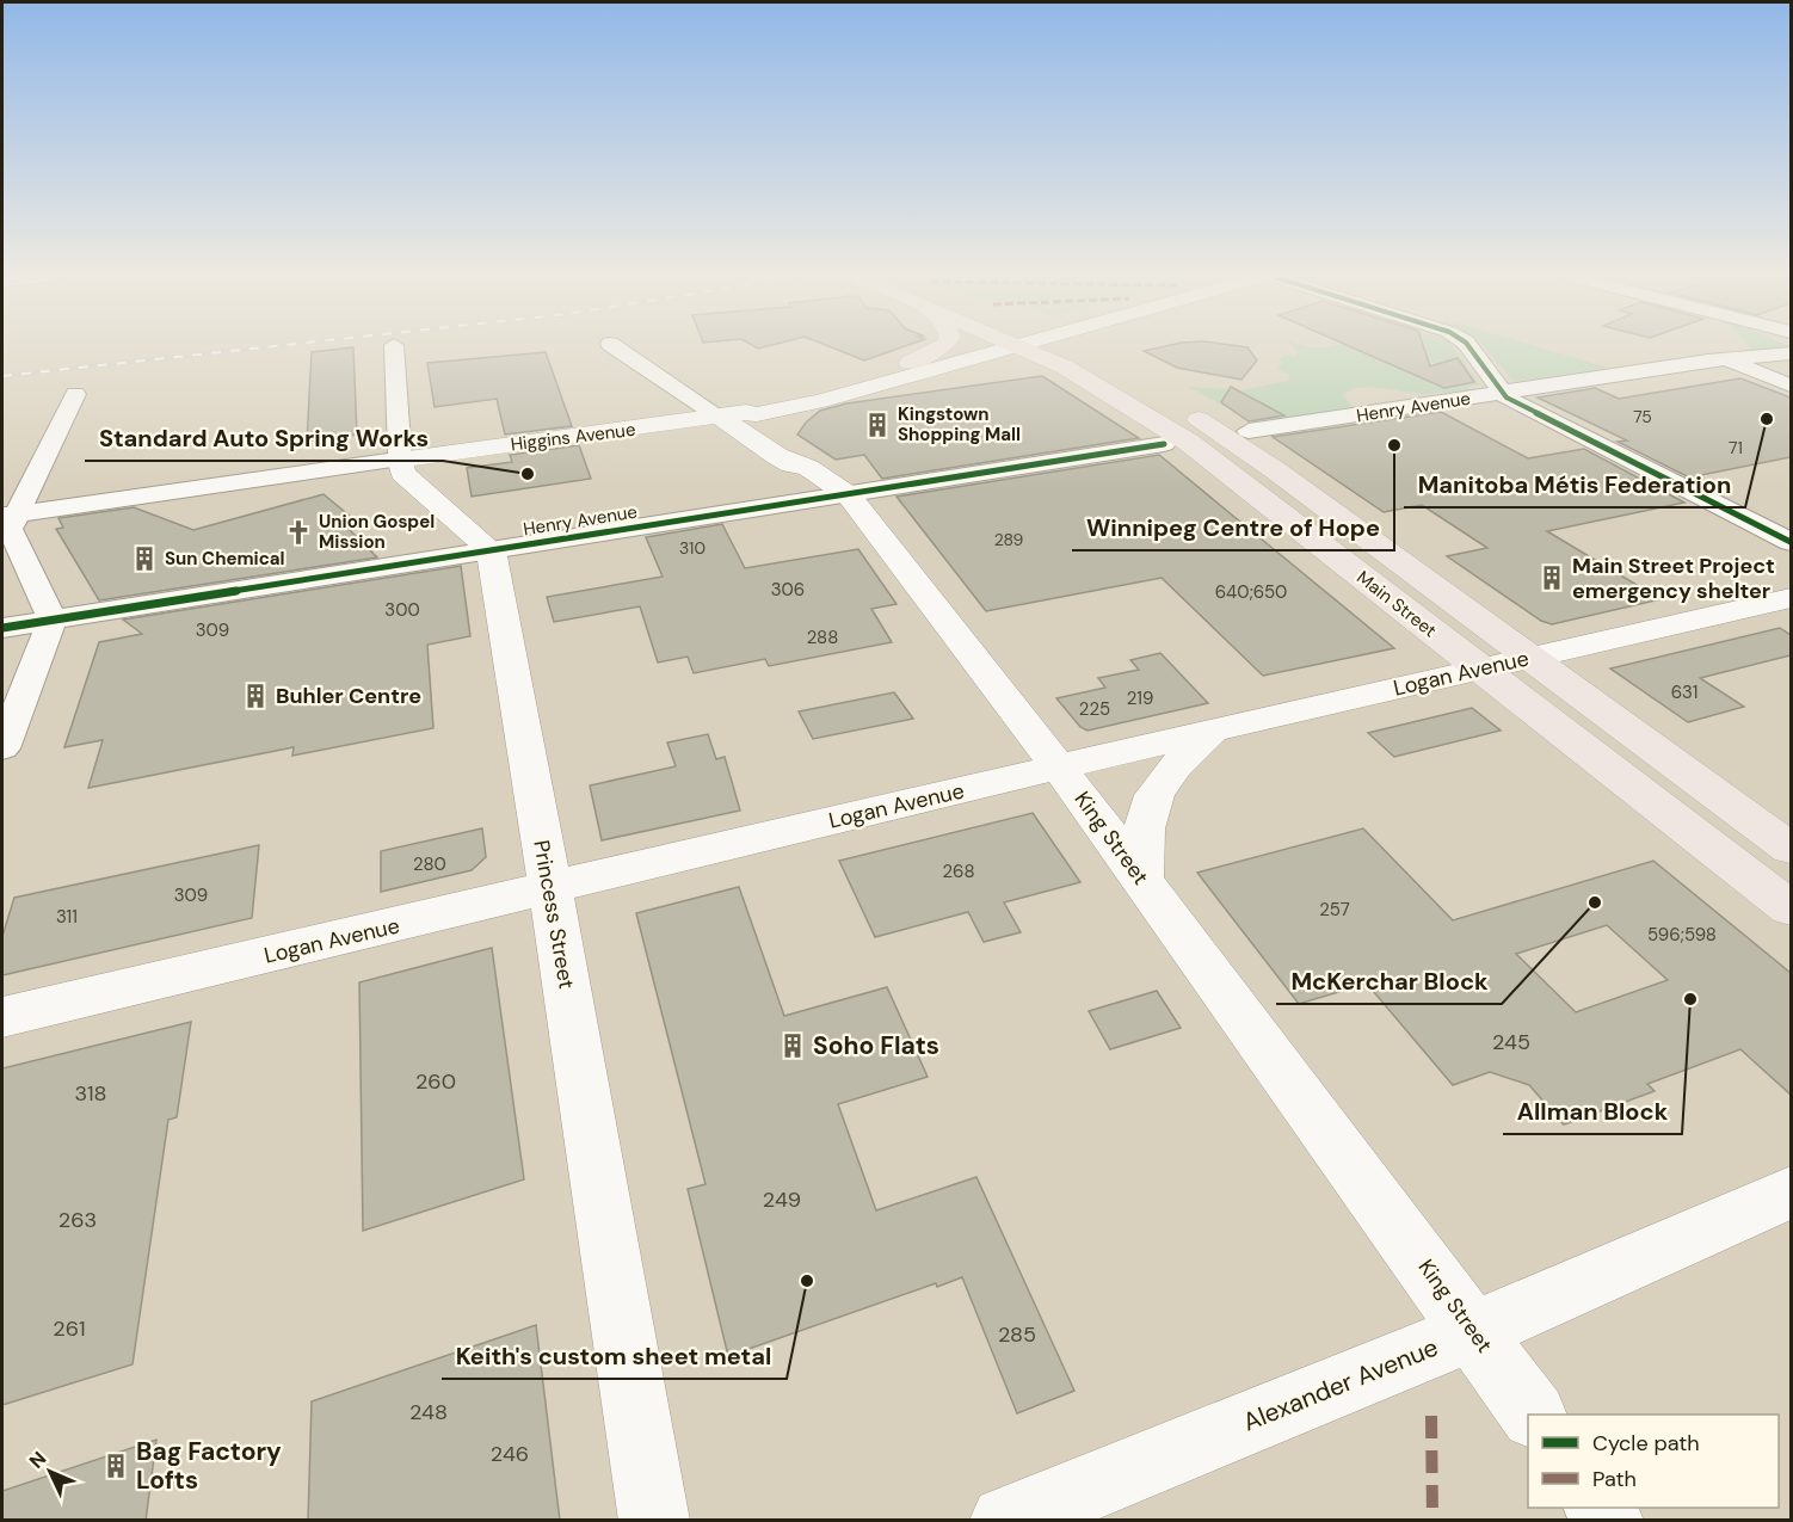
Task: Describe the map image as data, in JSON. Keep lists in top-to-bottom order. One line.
{"streets":{"main road":["Higgins Avenue","Main Street","Logan Avenue","King Street","Princess Street","Alexander Avenue"],"street":["Henry Avenue"]},"crossings":[["Henry Avenue","King Street"],["Henry Avenue","Princess Street"],["Higgins Avenue","King Street"],["Main Street","Logan Avenue"],["Logan Avenue","King Street"],["Logan Avenue","Princess Street"],["King Street","Alexander Avenue"]],"places":{"other":["Manitoba Métis Federation","Winnipeg Centre of Hope","Standard Auto Spring Works","McKerchar Block","Allman Block","Keith's custom sheet metal"],"building":["Kingstown Shopping Mall","Sun Chemical","Main Street Project emergency shelter","Buhler Centre","Soho Flats","Bag Factory Lofts"],"church":["Union Gospel Mission"]},"house_numbers":["75","71","289","310","306","640;650","300","309","288","631","219","225","280","268","309","257","311","596;598","245","260","318","249","263","261","285","248","246"],"legend":["Cycle path","Path"],"north":"top left"}
